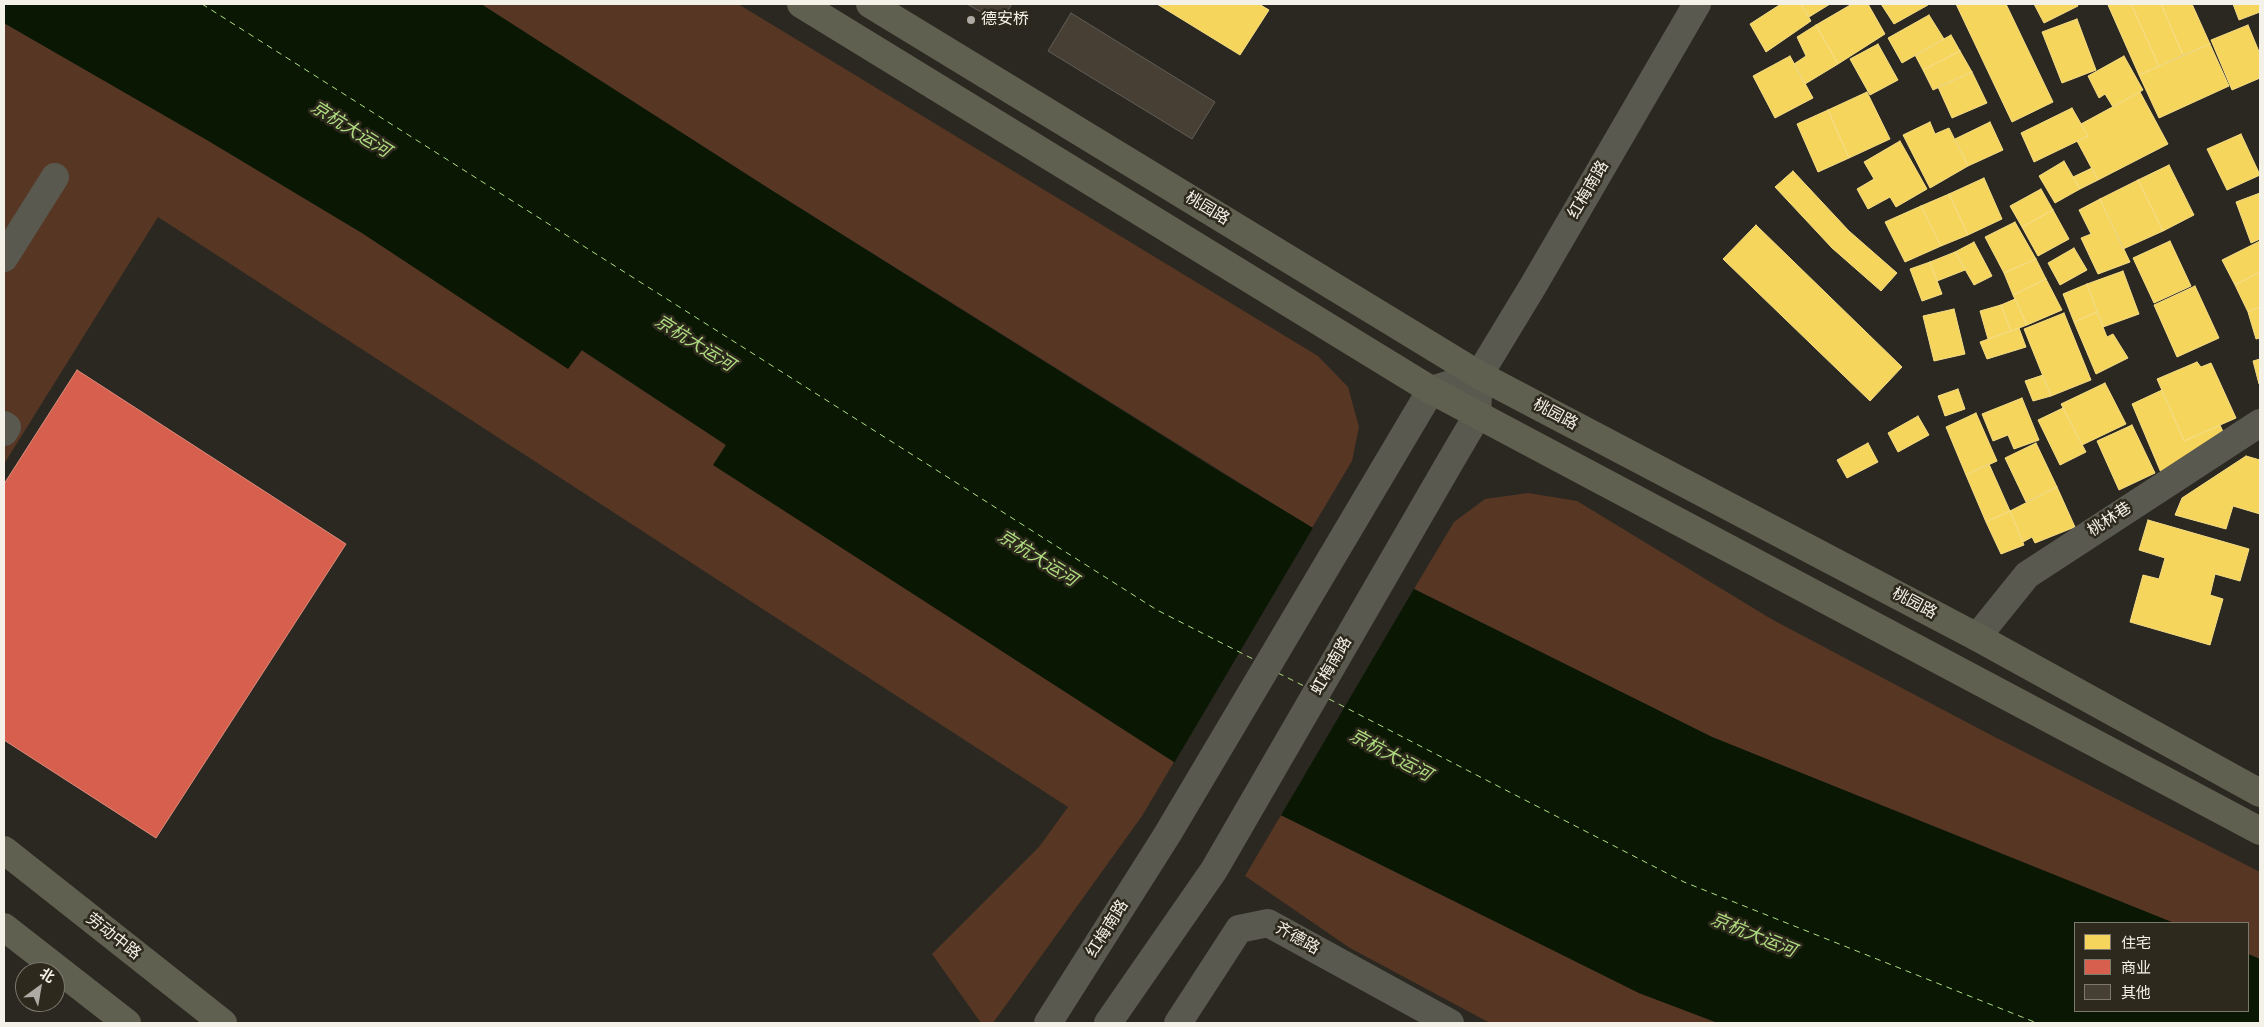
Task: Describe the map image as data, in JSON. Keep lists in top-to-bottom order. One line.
{"streets":{"main road":["桃园路","劳动中路"],"street":["红梅南路","桃林巷","虹梅南路","齐德路"]},"crossings":[["红梅南路","桃园路"],["红梅南路","虹梅南路"],["桃园路","桃林巷"]],"water":["京杭大运河"],"places":["德安桥"],"legend":["住宅","商业","其他"],"north":"top right"}
